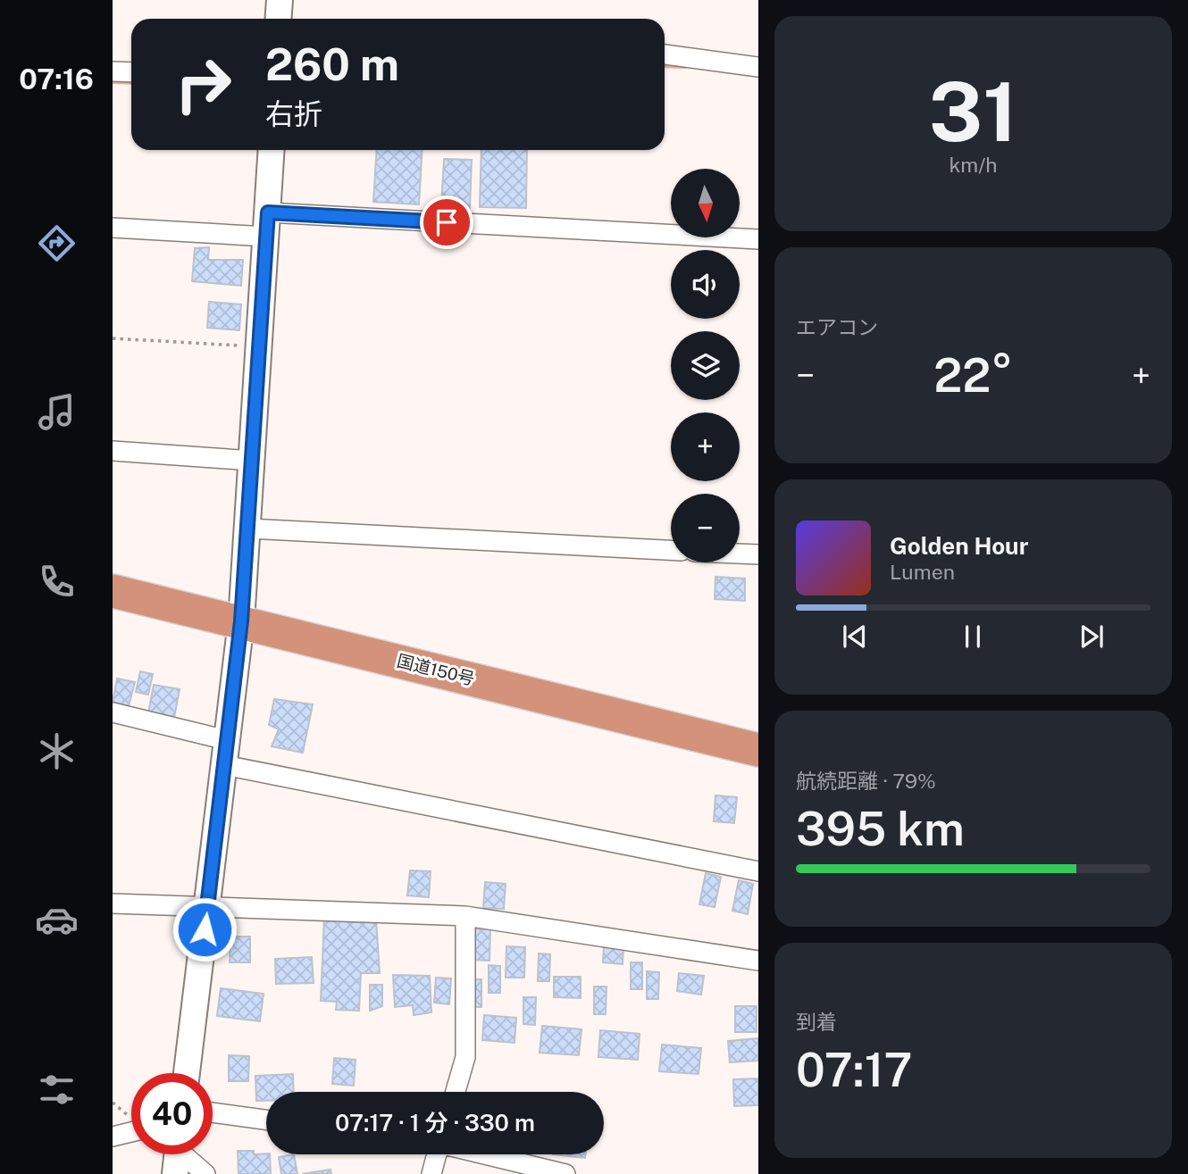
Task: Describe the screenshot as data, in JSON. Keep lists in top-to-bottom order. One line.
{"streets":{"highway":["国道150号"]},"north":"bottom","page":{"tabs":"07:16","tile":[["31","km/h"],"エアコン",["航続距離 · 79%","395 km"],["到着","07:17"]],"turn":["260 m","右折"],"map_buttons":["+","−"],"heat":["−","22°","+"],"song":["Golden Hour","Lumen"],"limit":"40","trip":"07:17 · 1 分 · 330 m"}}
